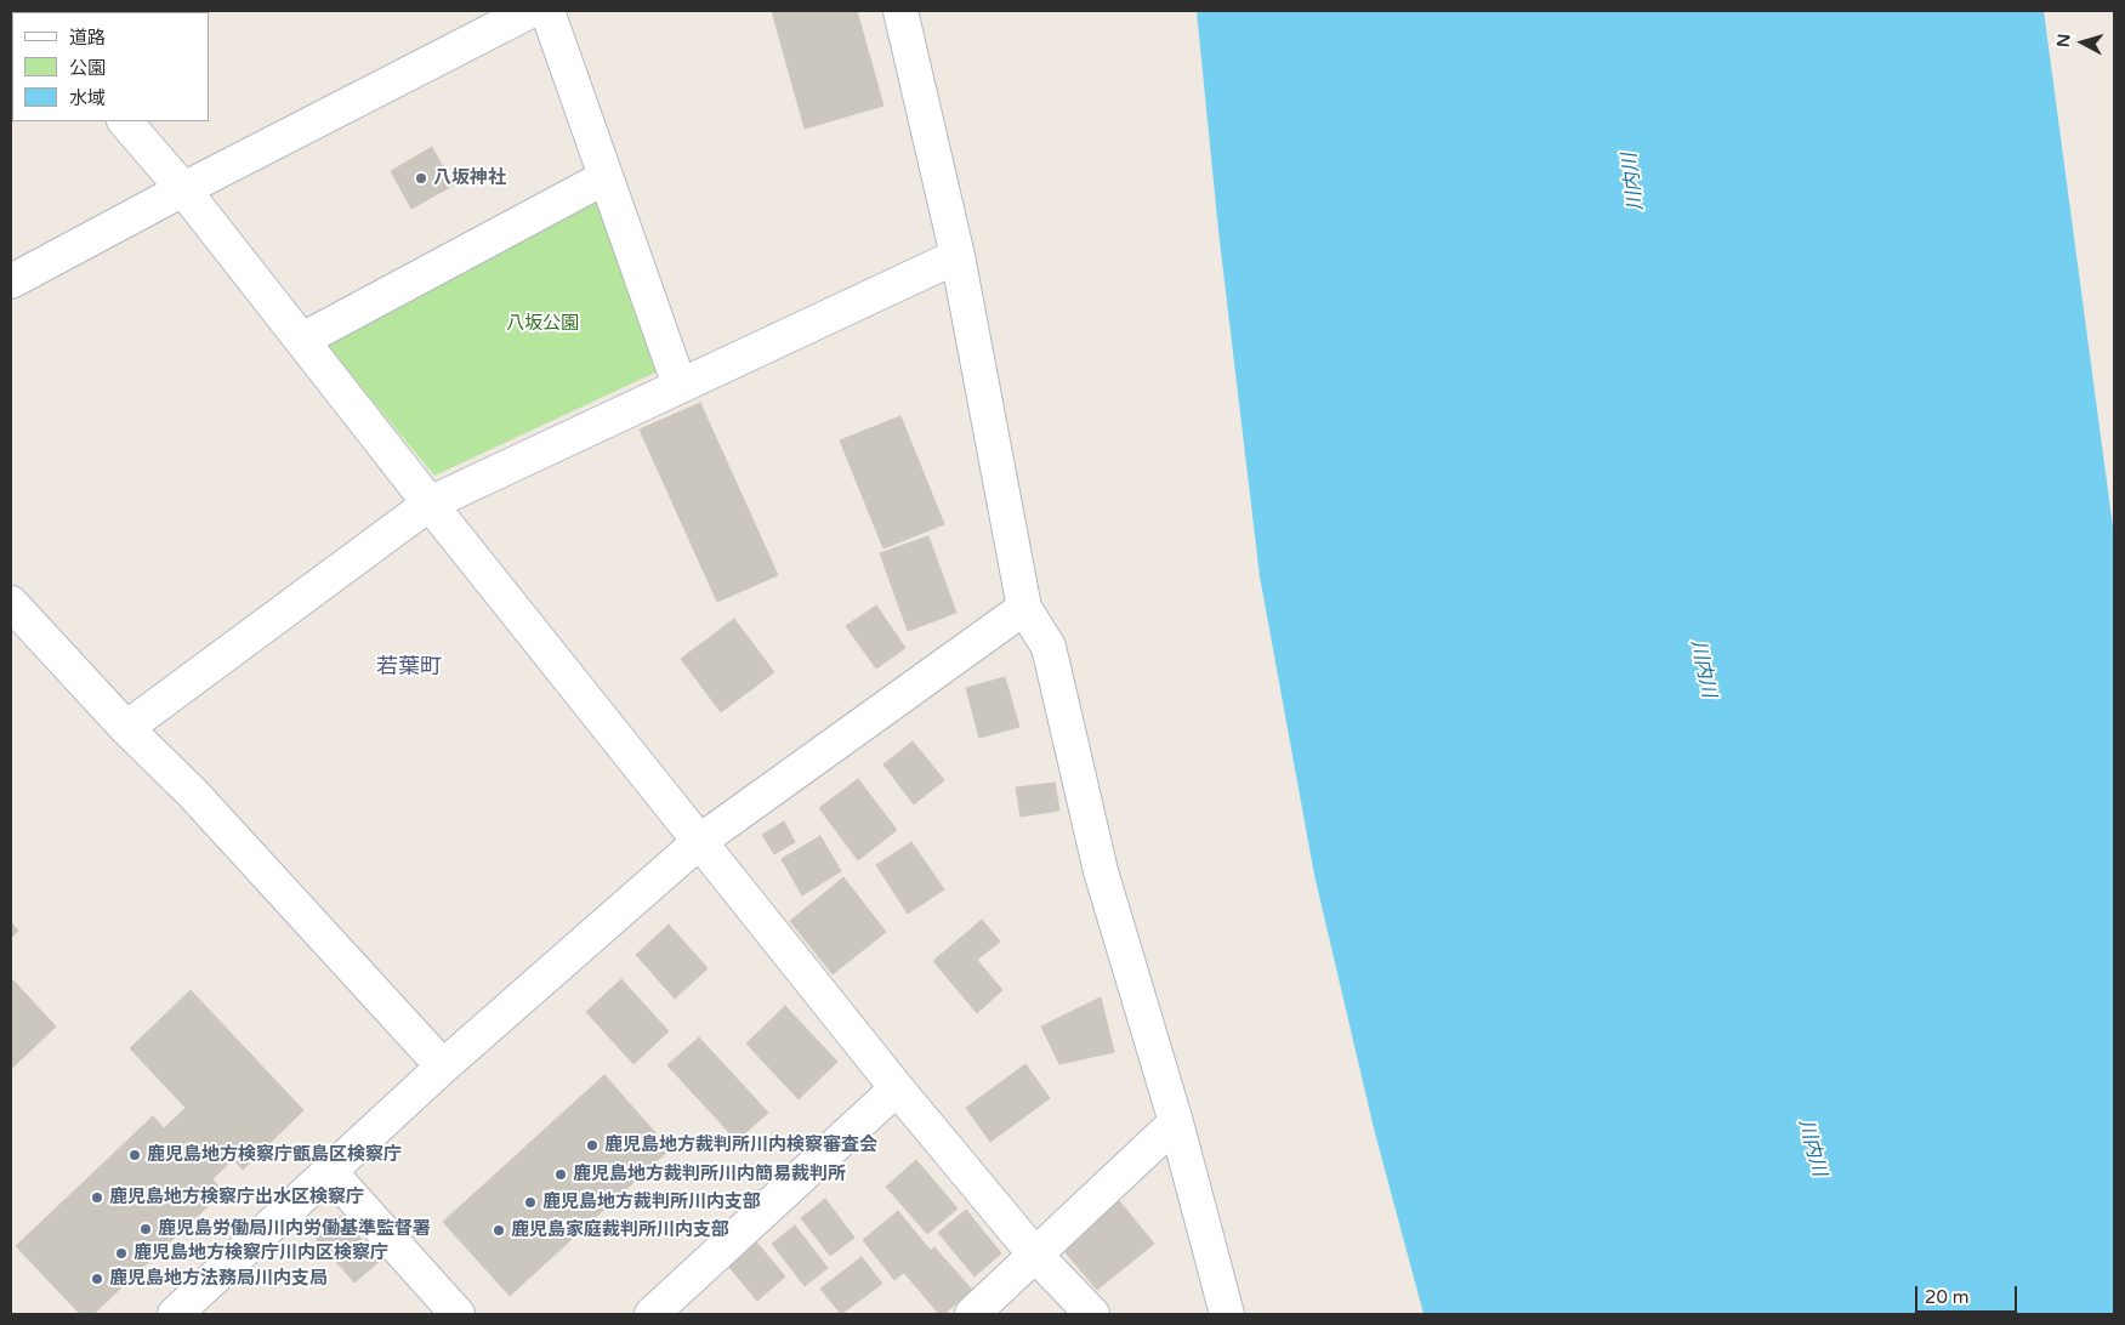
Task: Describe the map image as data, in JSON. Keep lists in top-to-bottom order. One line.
{"districts":["若葉町"],"water":["川内川"],"parks":["八坂公園"],"places":["八坂神社","鹿児島地方裁判所川内検察審査会","鹿児島地方検察庁甑島区検察庁","鹿児島地方裁判所川内簡易裁判所","鹿児島地方検察庁出水区検察庁","鹿児島地方裁判所川内支部","鹿児島労働局川内労働基準監督署","鹿児島家庭裁判所川内支部","鹿児島地方検察庁川内区検察庁","鹿児島地方法務局川内支局"],"legend":["道路","公園","水域"],"scale_bar":"20 m","north":"left"}
